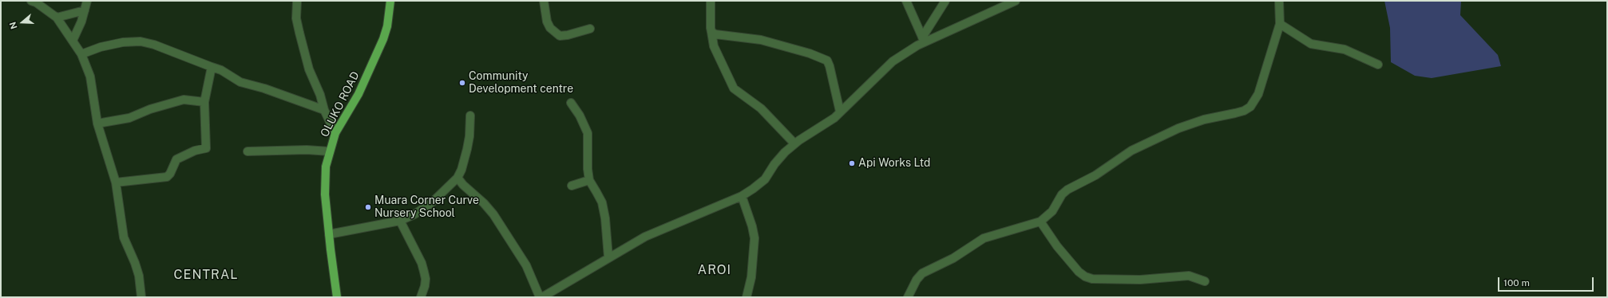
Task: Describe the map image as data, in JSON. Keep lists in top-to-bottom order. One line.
{"streets":{"main road":["OLUKO ROAD"]},"districts":["AROI","CENTRAL"],"places":["Community Development centre","Api Works Ltd","Muara Corner Curve Nursery School"],"scale_bar":"100 m","north":"left"}
